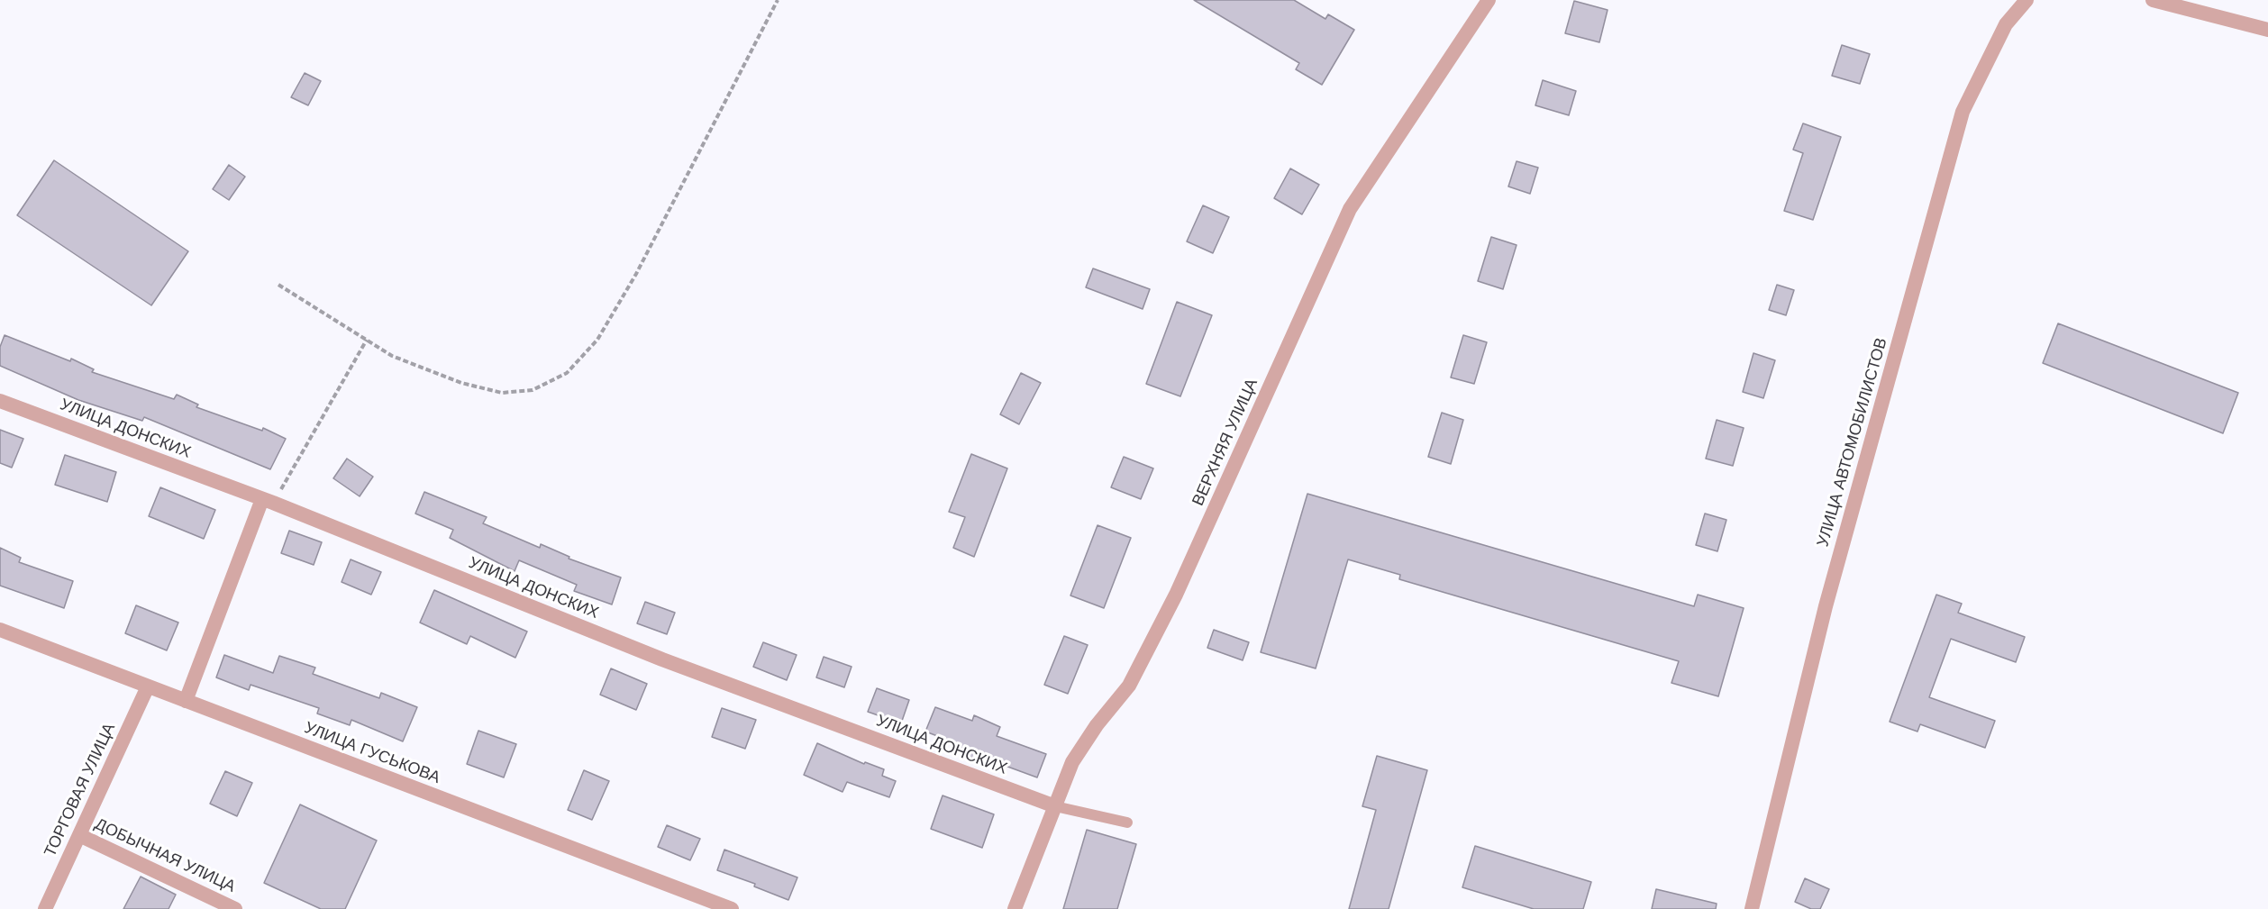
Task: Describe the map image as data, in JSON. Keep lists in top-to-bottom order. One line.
{"streets":{"street":["УЛИЦА ДОНСКИХ","ВЕРХНЯЯ УЛИЦА","УЛИЦА АВТОМОБИЛИСТОВ","УЛИЦА ГУСЬКОВА","ТОРГОВАЯ УЛИЦА","ДОБЫЧНАЯ УЛИЦА"]},"crossings":[["УЛИЦА ДОНСКИХ","ВЕРХНЯЯ УЛИЦА"],["УЛИЦА ГУСЬКОВА","ТОРГОВАЯ УЛИЦА"],["ТОРГОВАЯ УЛИЦА","ДОБЫЧНАЯ УЛИЦА"]]}
